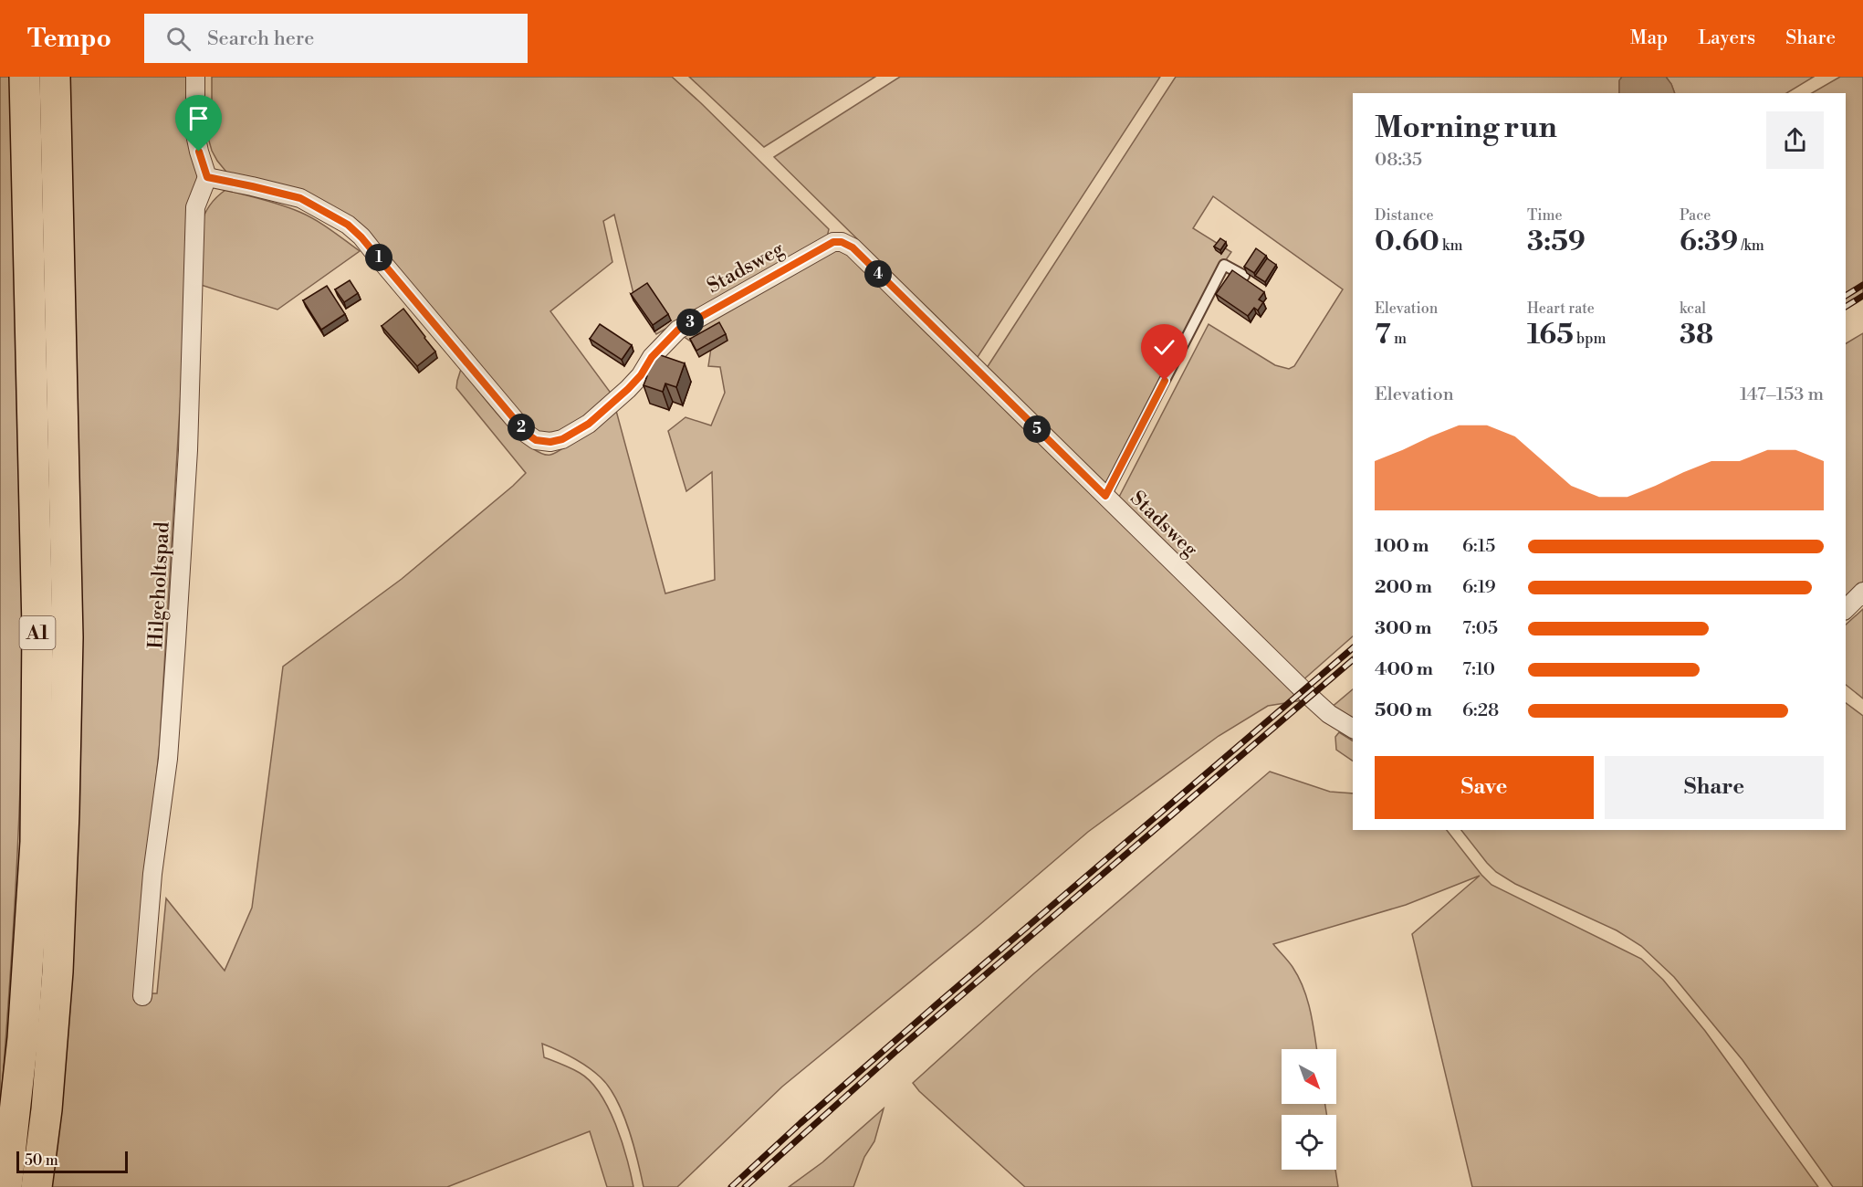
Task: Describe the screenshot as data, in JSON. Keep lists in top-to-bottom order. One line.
{"streets":{"highway":["A1"],"street":["Stadsweg","Hilgeholtspad"]},"crossings":[["Stadsweg","Hilgeholtspad"]],"scale_bar":"50 m","north":"bottom right","page":{"header":"Tempo","search":"Search here","nav":["Map","Layers","Share"],"heading":["Morning run","08:35"],"stats":[["Distance","0.60 km"],["Time","3:59"],["Pace","6:39 /km"],["Elevation","7 m"],["Heart rate","165 bpm"],["kcal","38"]],"pins":["1","4","3","2","5"],"chart":["Elevation","147–153 m"],"list":[{"name":"100 m","note":"6:15"},{"name":"200 m","note":"6:19"},{"name":"300 m","note":"7:05"},{"name":"400 m","note":"7:10"},{"name":"500 m","note":"6:28"}],"buttons":["Save","Share"],"scale":"50 m"}}
